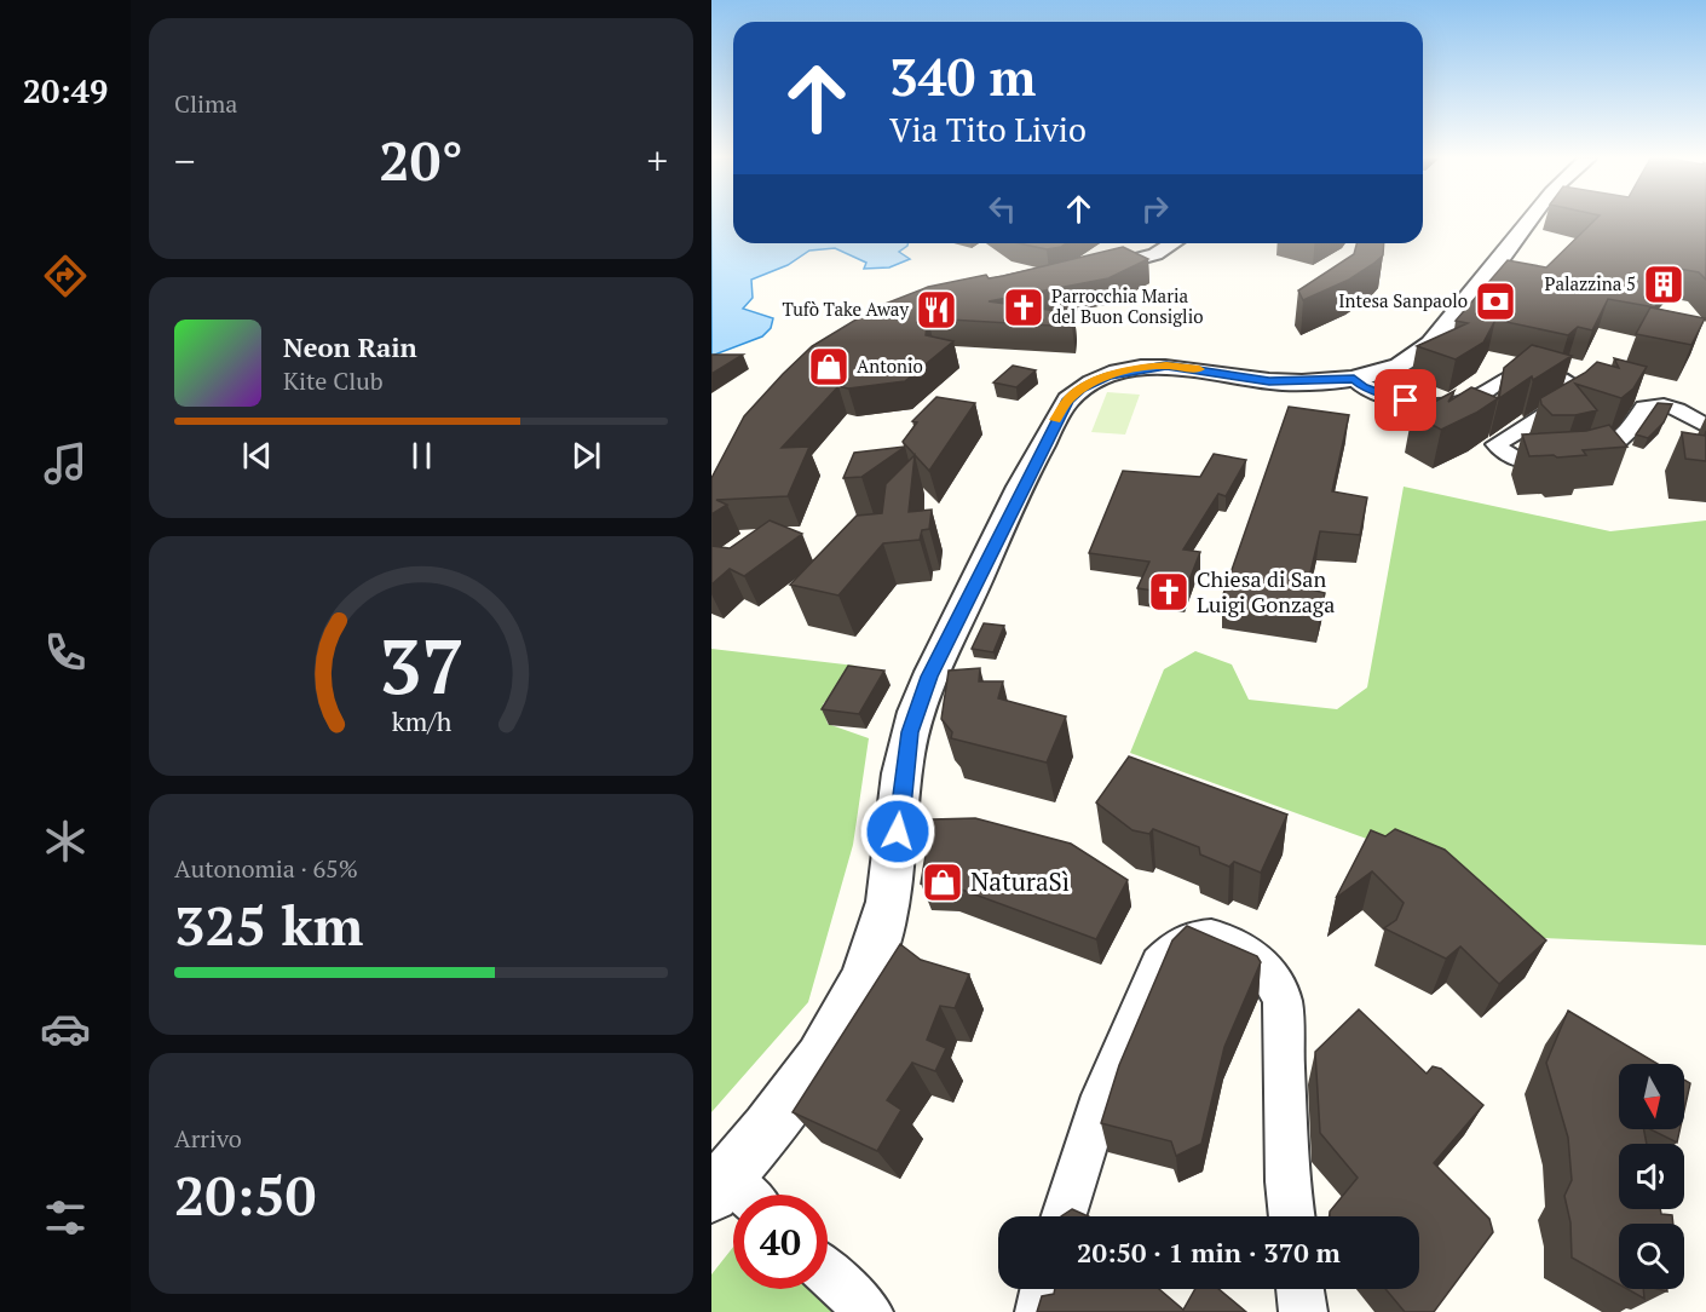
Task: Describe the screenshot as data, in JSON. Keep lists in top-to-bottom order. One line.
{"places":{"building":["Palazzina 5"],"bank":["Intesa Sanpaolo"],"church":["Parrocchia Maria del Buon Consiglio","Chiesa di San Luigi Gonzaga"],"restaurant":["Tufò Take Away"],"shop":["Antonio","NaturaSì"]},"north":"bottom","page":{"tabs":"20:49","tile":["Clima",["Autonomia · 65%","325 km"],["Arrivo","20:50"]],"turn":["340 m","Via Tito Livio"],"heat":["−","20°","+"],"song":["Neon Rain","Kite Club"],"limit":"40","trip":"20:50 · 1 min · 370 m","gauge":["37","km/h"]}}
